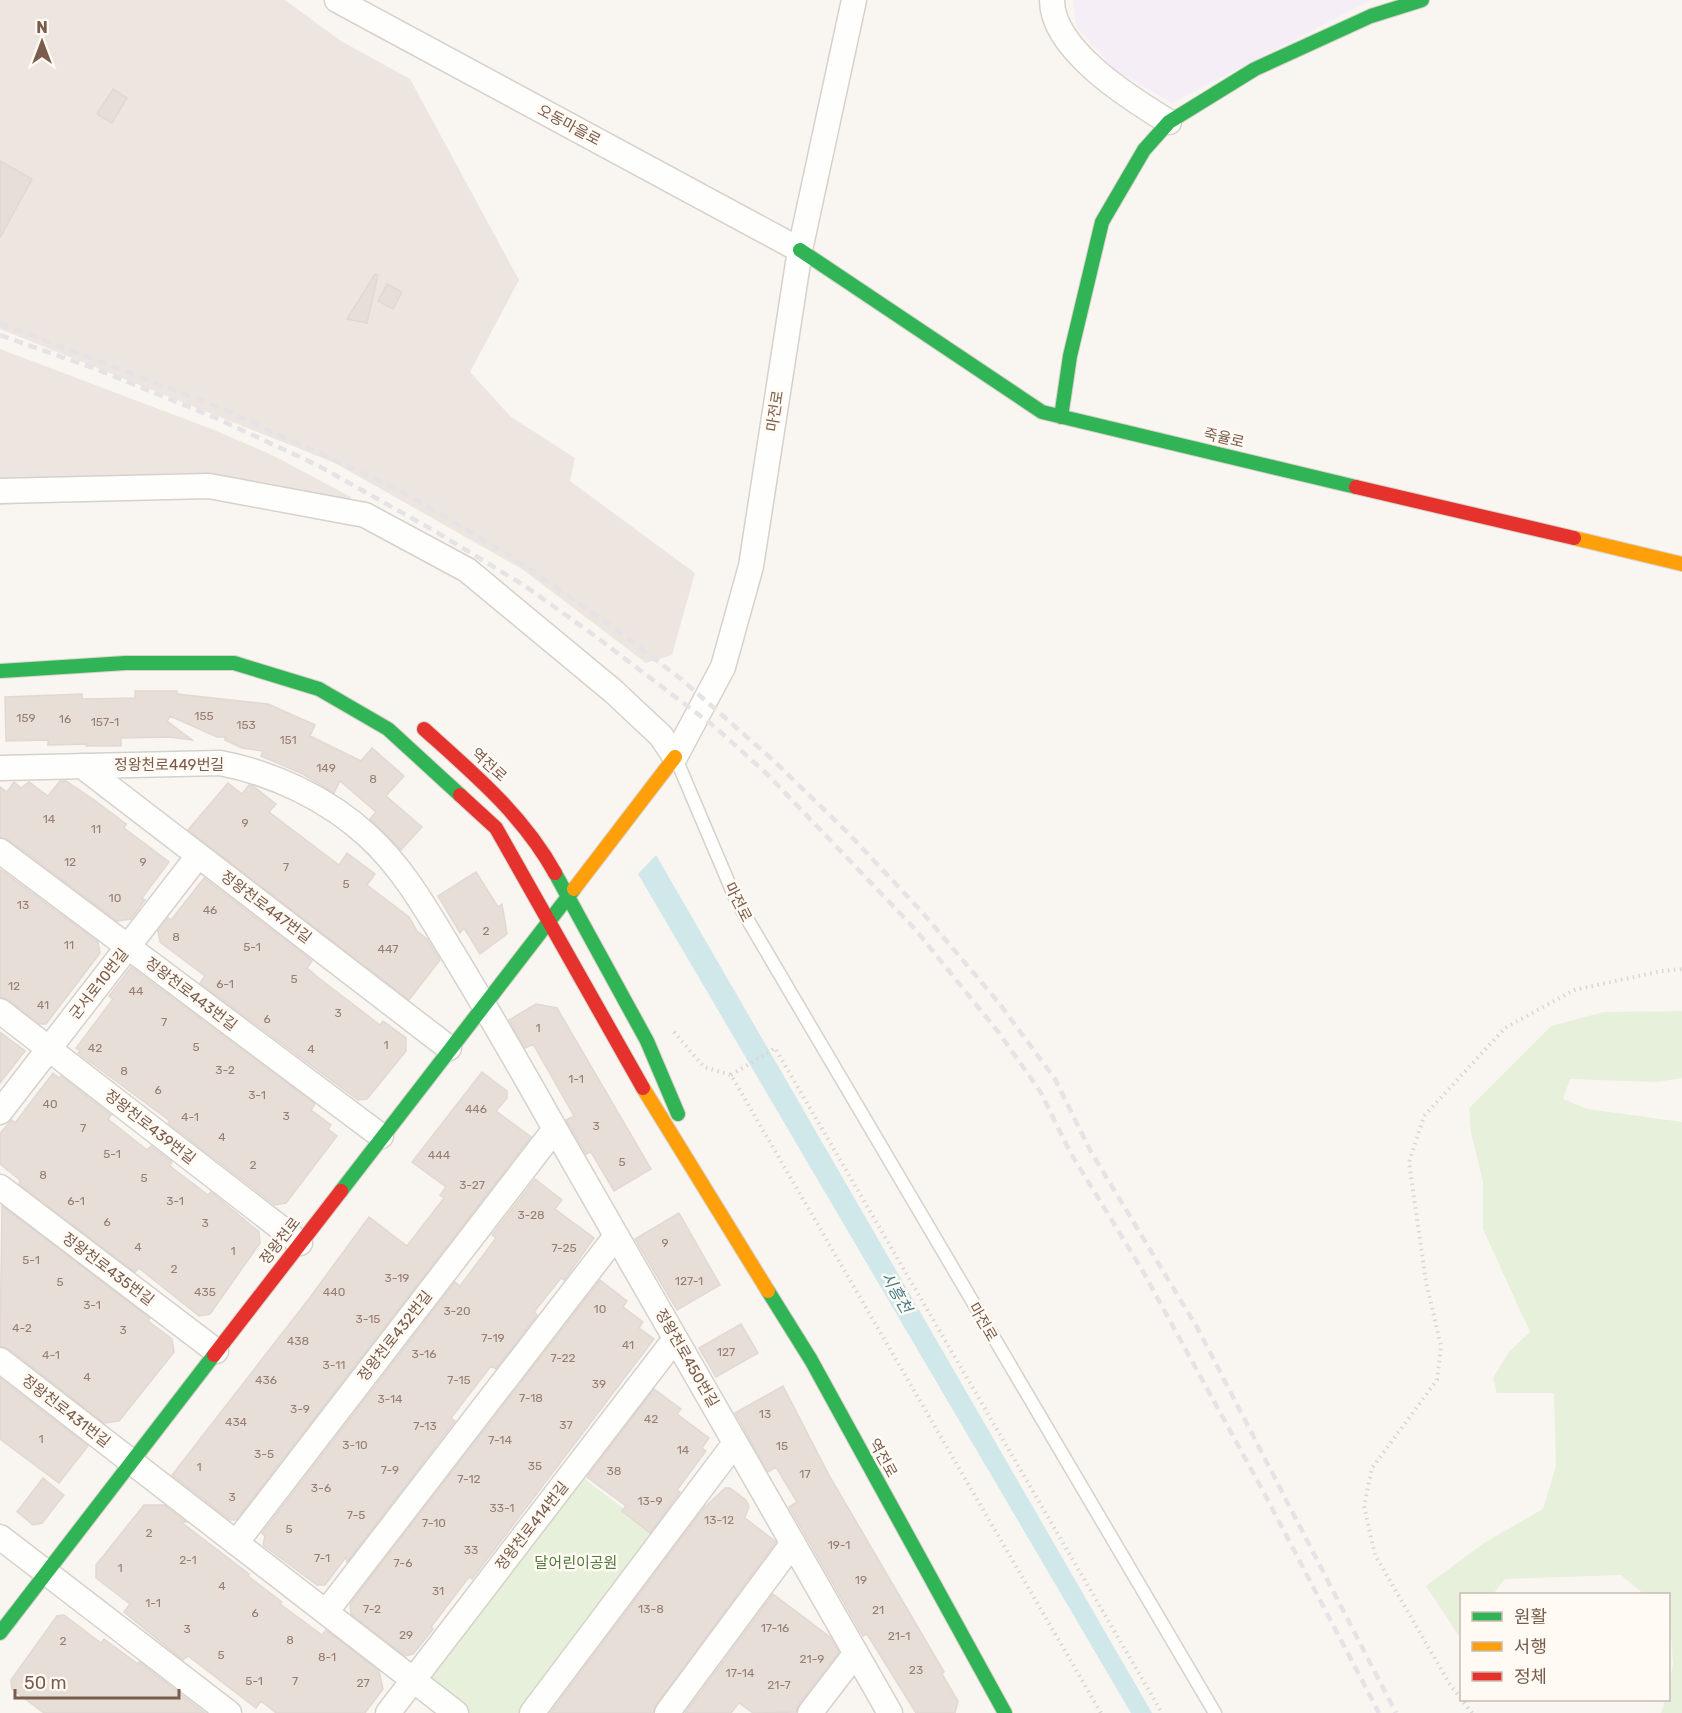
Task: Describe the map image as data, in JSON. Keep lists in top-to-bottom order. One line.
{"streets":{"street":["오동마을로","마전로","죽율로","정왕천로449번길","역전로","정왕천로447번길","군서로10번길","정왕천로443번길","정왕천로439번길","정왕천로","정왕천로435번길","정왕천로432번길","정왕천로450번길","정왕천로431번길","정왕천로414번길"]},"crossings":[["오동마을로","마전로"],["오동마을로","죽율로"],["마전로","죽율로"],["마전로","정왕천로"],["정왕천로449번길","정왕천로447번길"],["정왕천로449번길","정왕천로"],["정왕천로449번길","정왕천로450번길"],["역전로","정왕천로"],["정왕천로447번길","군서로10번길"],["정왕천로447번길","정왕천로"],["군서로10번길","정왕천로443번길"],["군서로10번길","정왕천로439번길"],["정왕천로443번길","정왕천로"],["정왕천로439번길","정왕천로"],["정왕천로","정왕천로435번길"],["정왕천로","정왕천로450번길"],["정왕천로","정왕천로431번길"],["정왕천로432번길","정왕천로450번길"],["정왕천로450번길","정왕천로414번길"]],"water":["시흥천"],"parks":["달어린이공원"],"house_numbers":["155","159","16","157-1","153","151","149","8","14","9","11","12","9","7","5","10","13","46","2","8","11","5-1","447","5","6-1","12","44","41","3","6","7","1","1","5","42","4","3-2","8","1-1","6","3-1","40","446","3","4-1","3","7","4","5-1","444","5","2","8","5","3-27","6-1","3-1","3-28","6","3","9","4","7-25","1","5-1","2","3-19","127-1","5","435","440","3-1","10","3-20","3-15","4-2","3","7-19","438","41","127","3-16","4-1","7-22","3-11","4","436","7-15","39","7-18","3-14","3-9","13","42","434","37","7-13","1","7-14","3-10","15","14","3-5","35","1","7-9","38","17","7-12","3-6","3","13-9","33-1","7-5","13-12","7-10","5","2","19-1","33","7-1","2-1","7-6","1","19","4","31","1-1","7-2","13-8","21","6","17-16","3","29","21-1","8","2","5","8-1","21-9","23","17-14","5-1","7","27","21-7"],"legend":["원활","서행","정체"],"scale_bar":"50 m","north":"top"}
